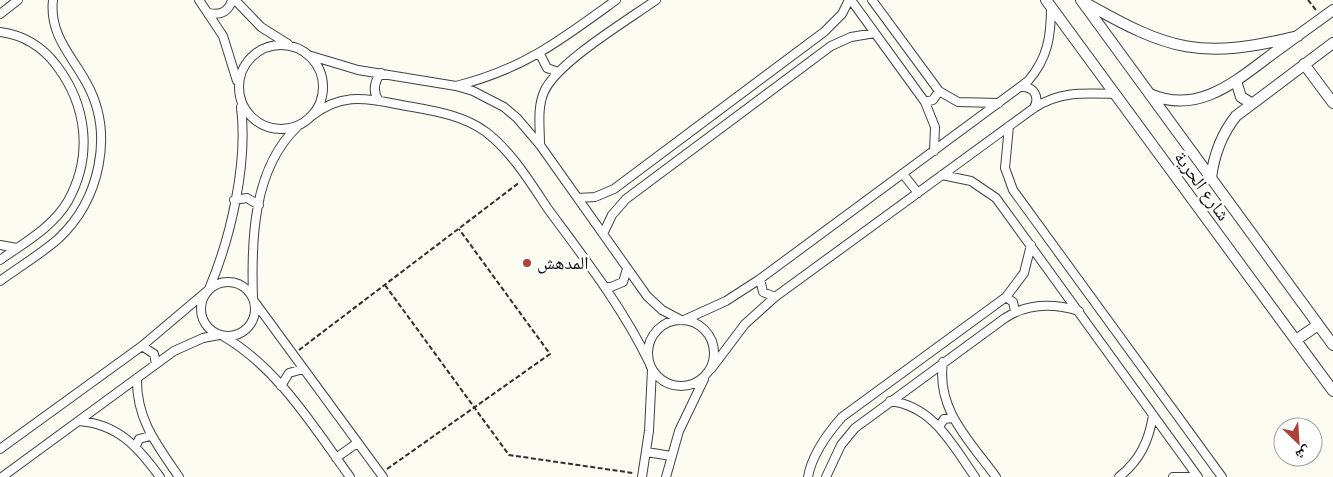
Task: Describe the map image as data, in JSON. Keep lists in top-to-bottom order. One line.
{"streets":{"street":["شارع الحرية"]},"places":["المدهش"],"north":"bottom right"}
